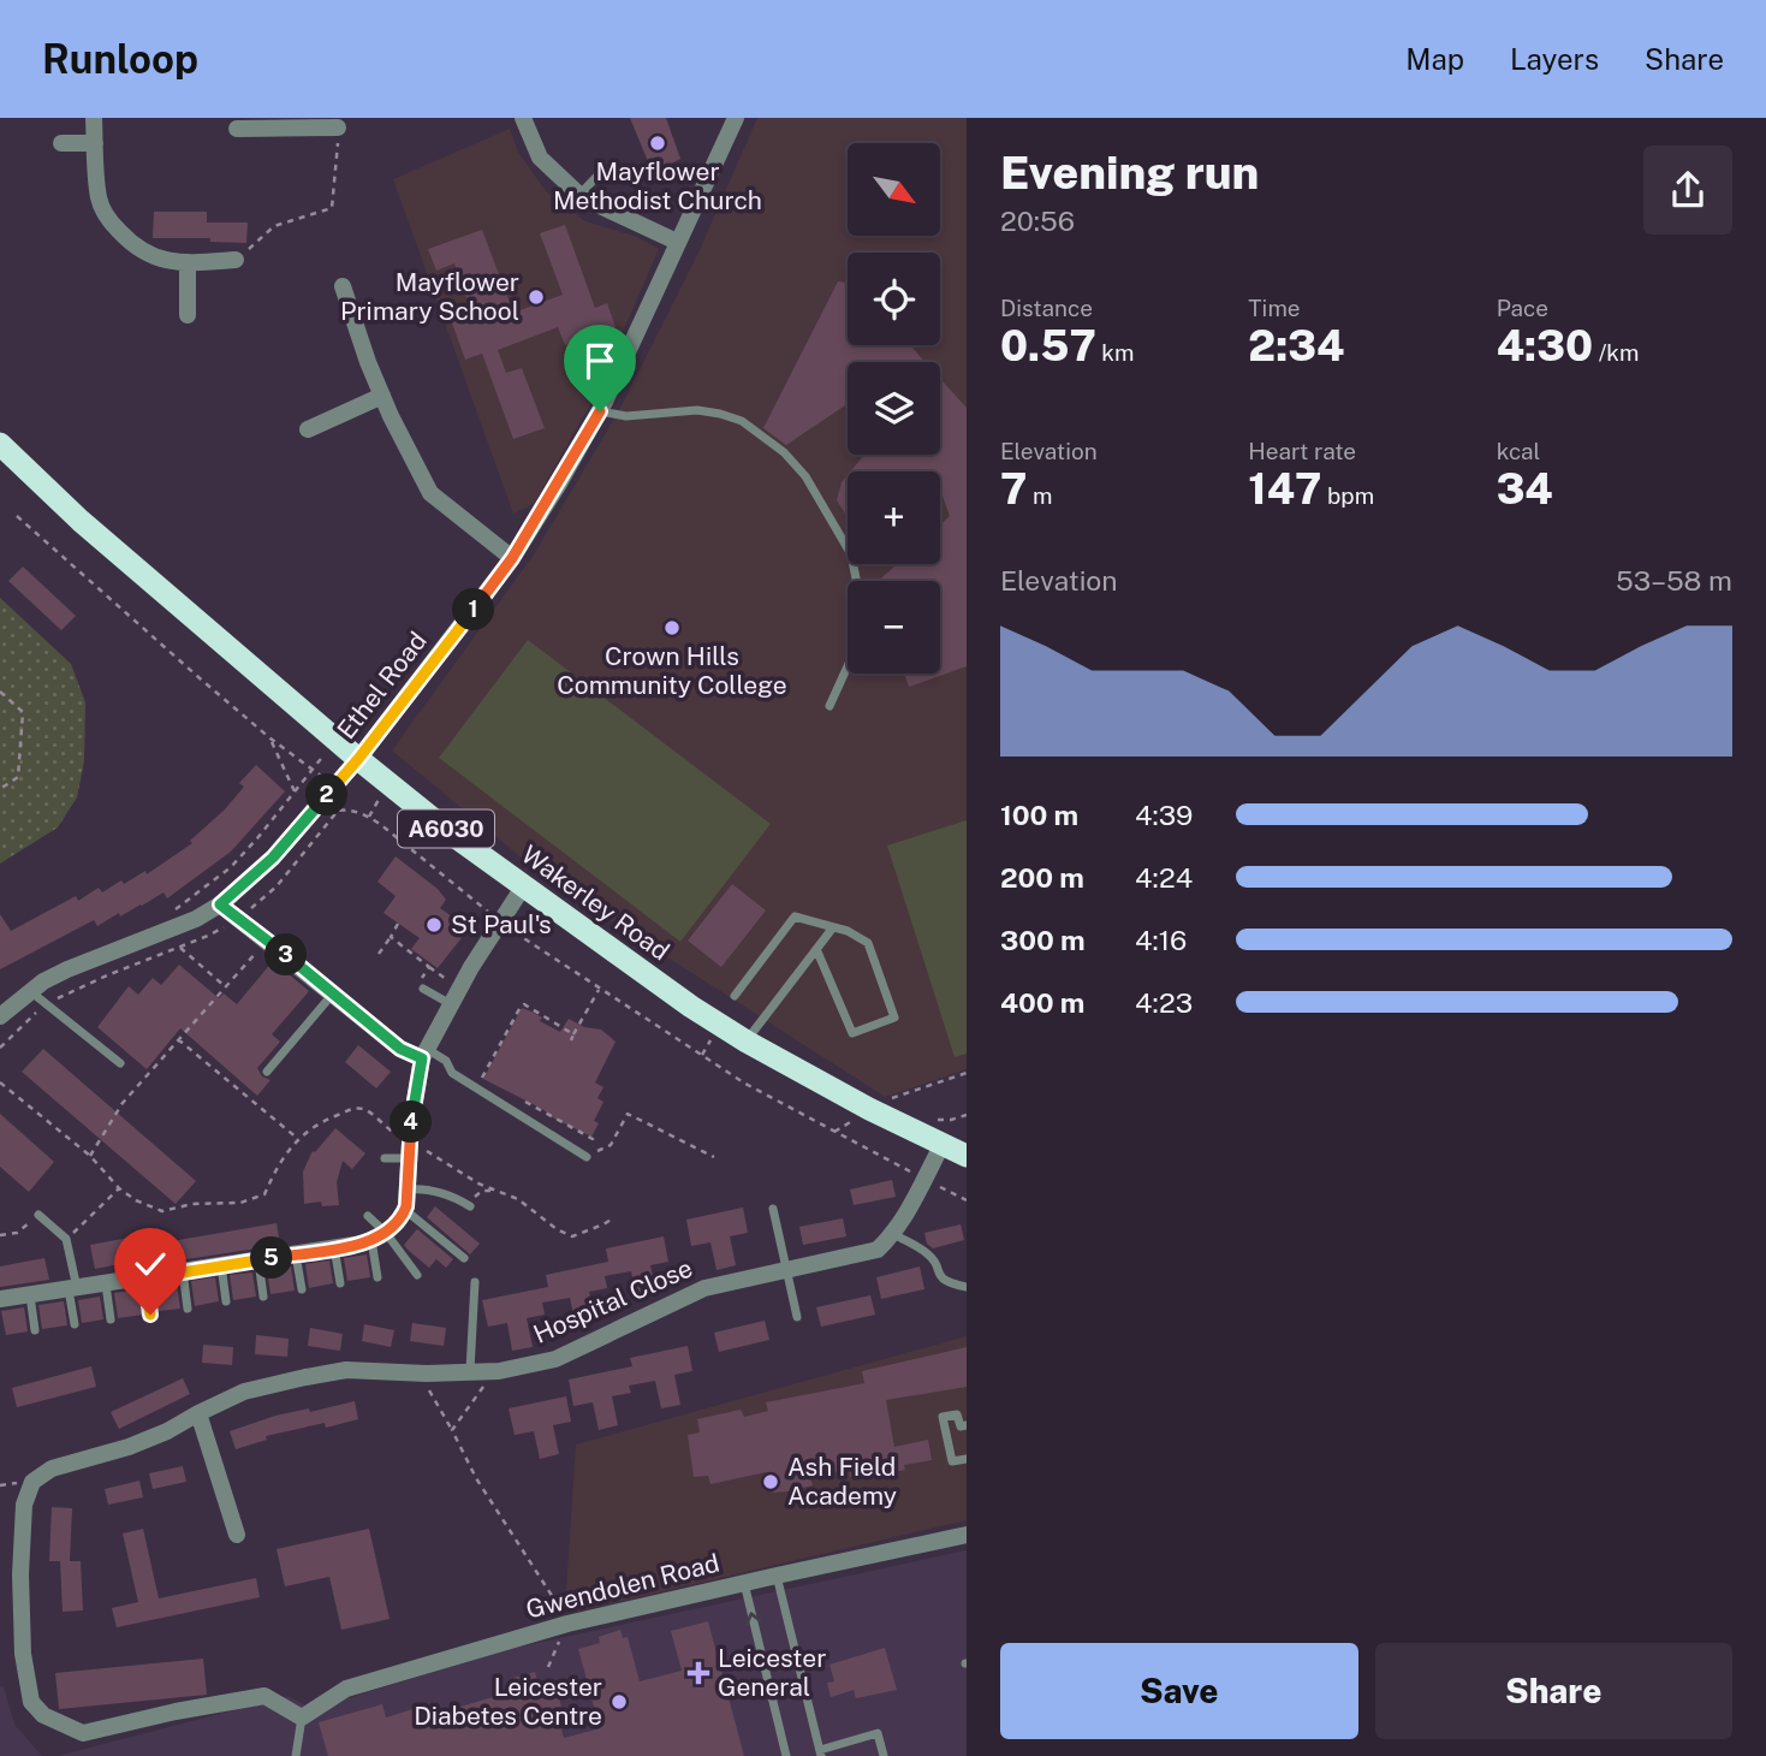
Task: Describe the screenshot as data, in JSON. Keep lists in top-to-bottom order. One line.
{"streets":{"highway":["A6030","Wakerley Road"],"street":["Ethel Road","Hospital Close","Gwendolen Road"]},"crossings":[["Ethel Road","Wakerley Road"],["Hospital Close","Gwendolen Road"]],"places":{"other":["Mayflower Methodist Church","Mayflower Primary School","Crown Hills Community College","St Paul's","Ash Field Academy","Leicester Diabetes Centre"],"health":["Leicester General"]},"north":"bottom right","page":{"header":"Runloop","nav":["Map","Layers","Share"],"heading":["Evening run","20:56"],"map_buttons":["+","−"],"stats":[["Distance","0.57 km"],["Time","2:34"],["Pace","4:30 /km"],["Elevation","7 m"],["Heart rate","147 bpm"],["kcal","34"]],"chart":["Elevation","53–58 m"],"pins":["1","2","3","4","5"],"list":[{"name":"100 m","note":"4:39"},{"name":"200 m","note":"4:24"},{"name":"300 m","note":"4:16"},{"name":"400 m","note":"4:23"}],"buttons":["Save","Share"]}}
